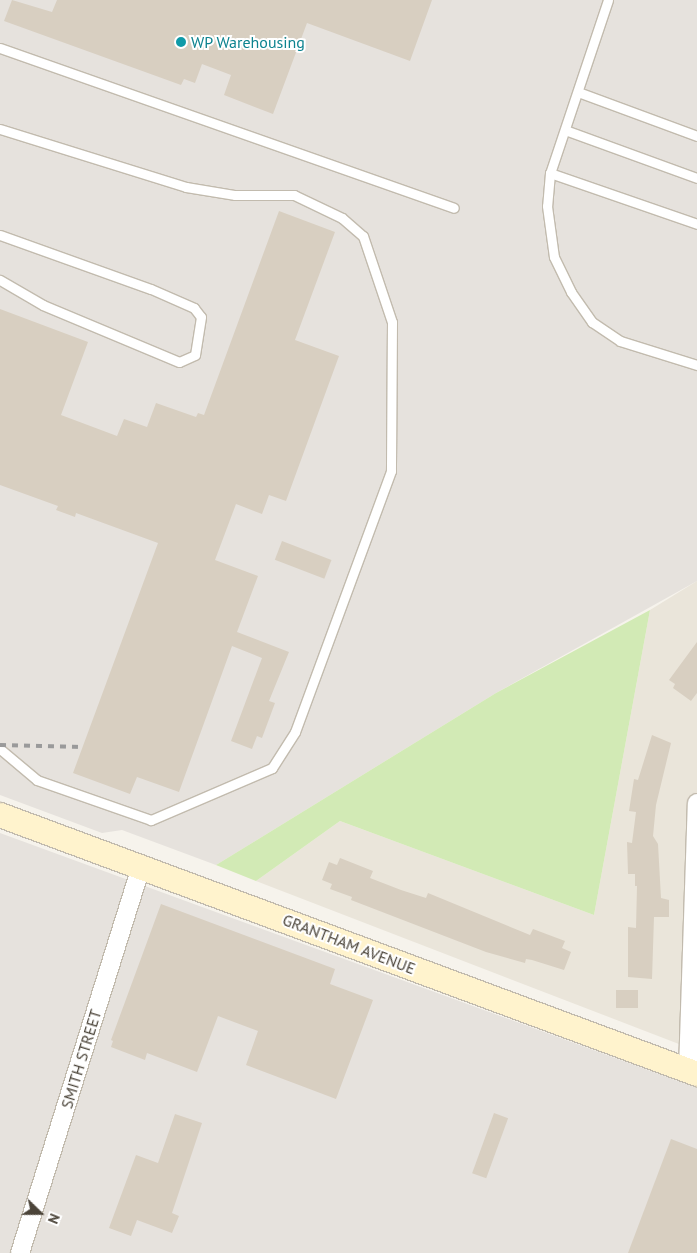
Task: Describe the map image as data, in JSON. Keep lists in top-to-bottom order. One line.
{"streets":{"street":["GRANTHAM AVENUE","SMITH STREET"]},"crossings":[["GRANTHAM AVENUE","SMITH STREET"]],"places":["WP Warehousing"],"north":"right"}
